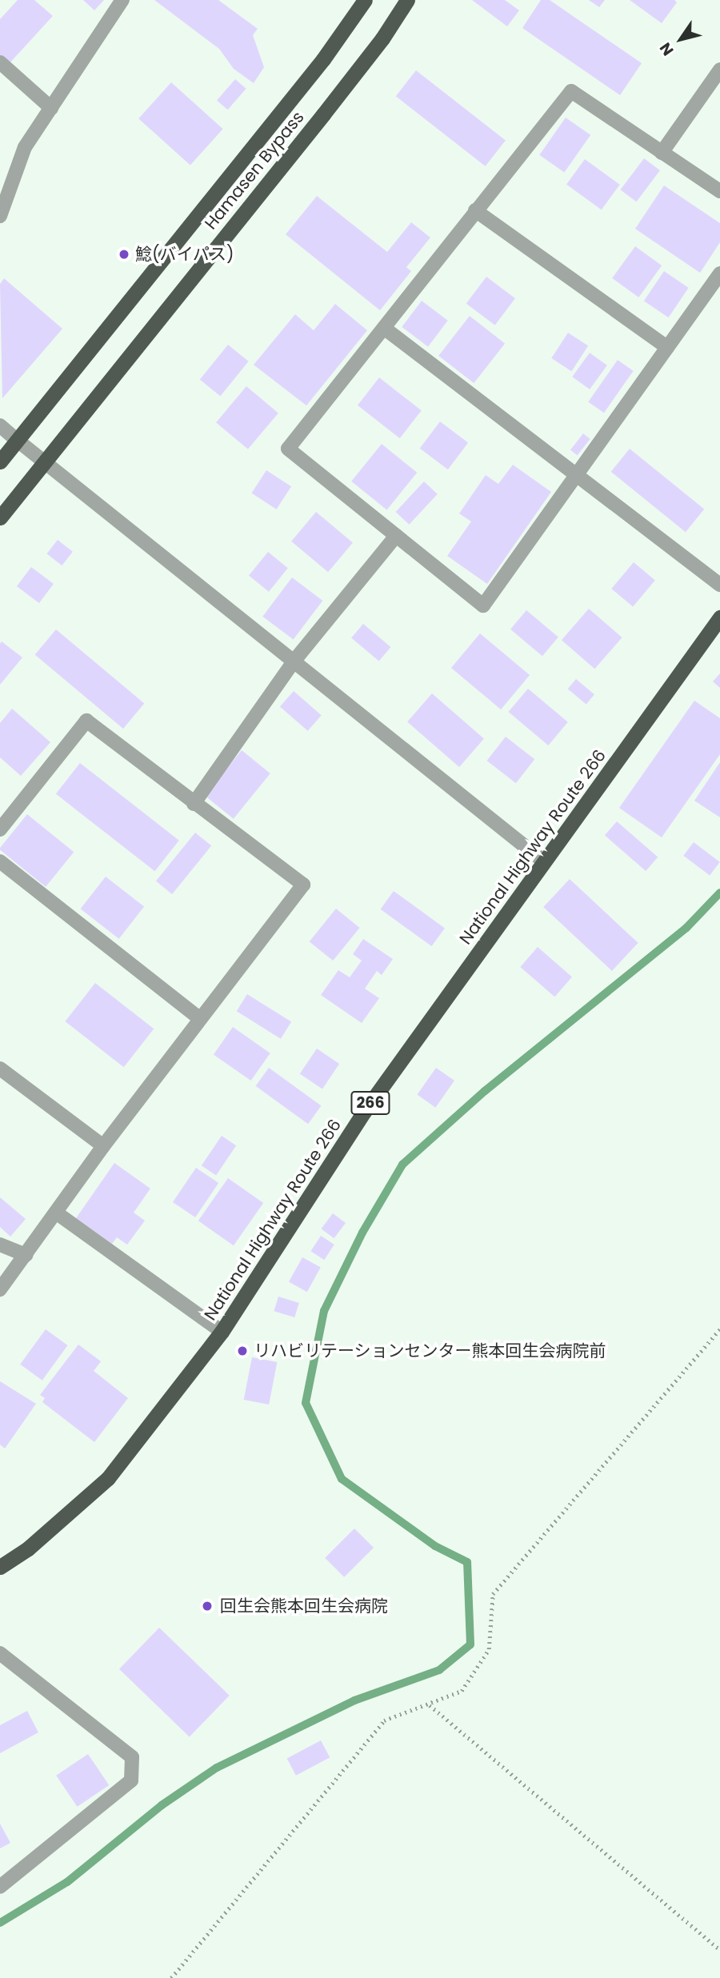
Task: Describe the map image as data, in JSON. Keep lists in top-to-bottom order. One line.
{"streets":{"highway":["Hamasen Bypass","National Highway Route 266","266"]},"places":["鯰(バイパス)","リハビリテーションセンター熊本回生会病院前","回生会熊本回生会病院"],"north":"bottom left"}
